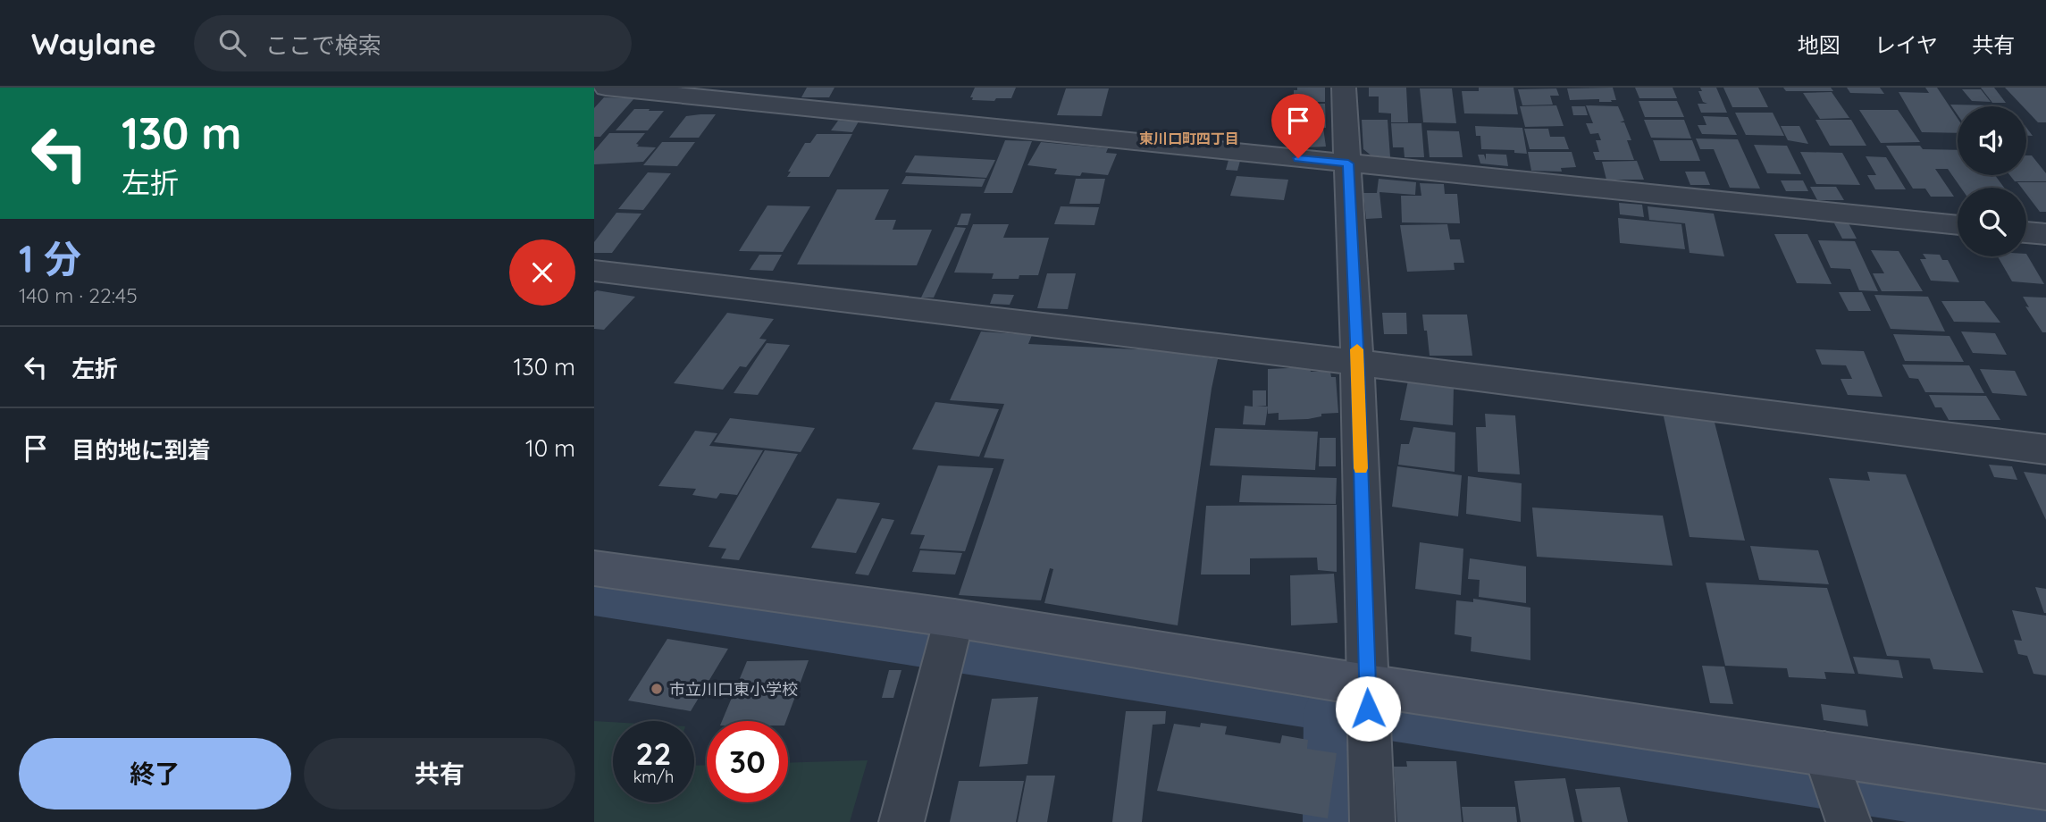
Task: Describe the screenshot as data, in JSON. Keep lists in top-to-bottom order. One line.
{"districts":["東川口町四丁目"],"places":["市立川口東小学校"],"page":{"header":"Waylane","search":"ここで検索","nav":["地図","レイヤ","共有"],"turn":["130 m","左折"],"heading":["1 分","140 m · 22:45"],"list":[{"name":"左折","value":"130 m"},{"name":"目的地に到着","value":"10 m"}],"speed":"22 km/h","limit":"30","buttons":["終了","共有"]}}
